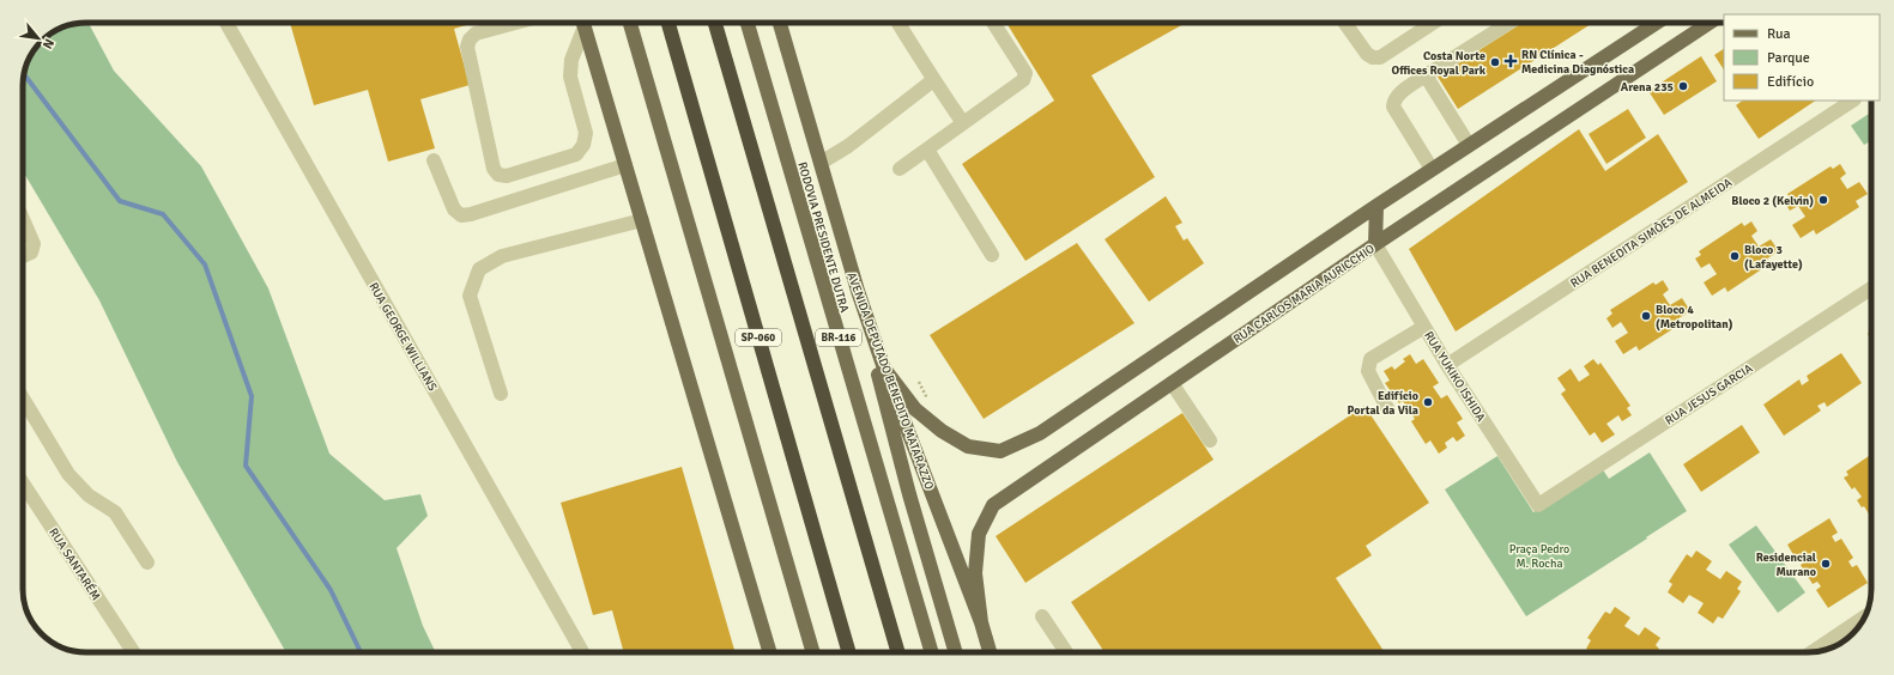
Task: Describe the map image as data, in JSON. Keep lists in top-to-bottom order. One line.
{"streets":{"highway":["SP-060"],"main road":["RODOVIA PRESIDENTE DUTRA","RUA CARLOS MARIA AURICCHIO","BR-116","AVENIDA DEPUTADO BENEDITO MATARAZZO"],"street":["RUA BENEDITA SIMÕES DE ALMEIDA","RUA GEORGE WILLIANS","RUA YUKIKO ISHIDA","RUA JESUS GARCIA","RUA SANTARÉM"]},"crossings":[["RUA BENEDITA SIMÕES DE ALMEIDA","RUA YUKIKO ISHIDA"],["RUA CARLOS MARIA AURICCHIO","RUA YUKIKO ISHIDA"],["RUA CARLOS MARIA AURICCHIO","AVENIDA DEPUTADO BENEDITO MATARAZZO"],["RUA YUKIKO ISHIDA","RUA JESUS GARCIA"]],"parks":["Praça Pedro M. Rocha"],"places":{"health":["RN Clínica - Medicina Diagnóstica"],"other":["Costa Norte Offices Royal Park","Arena 235","Bloco 2 (Kelvin)","Bloco 3 (Lafayette)","Bloco 4 (Metropolitan)","Edifício Portal da Vila","Residencial Murano"]},"legend":["Rua","Parque","Edifício"],"north":"bottom right"}
